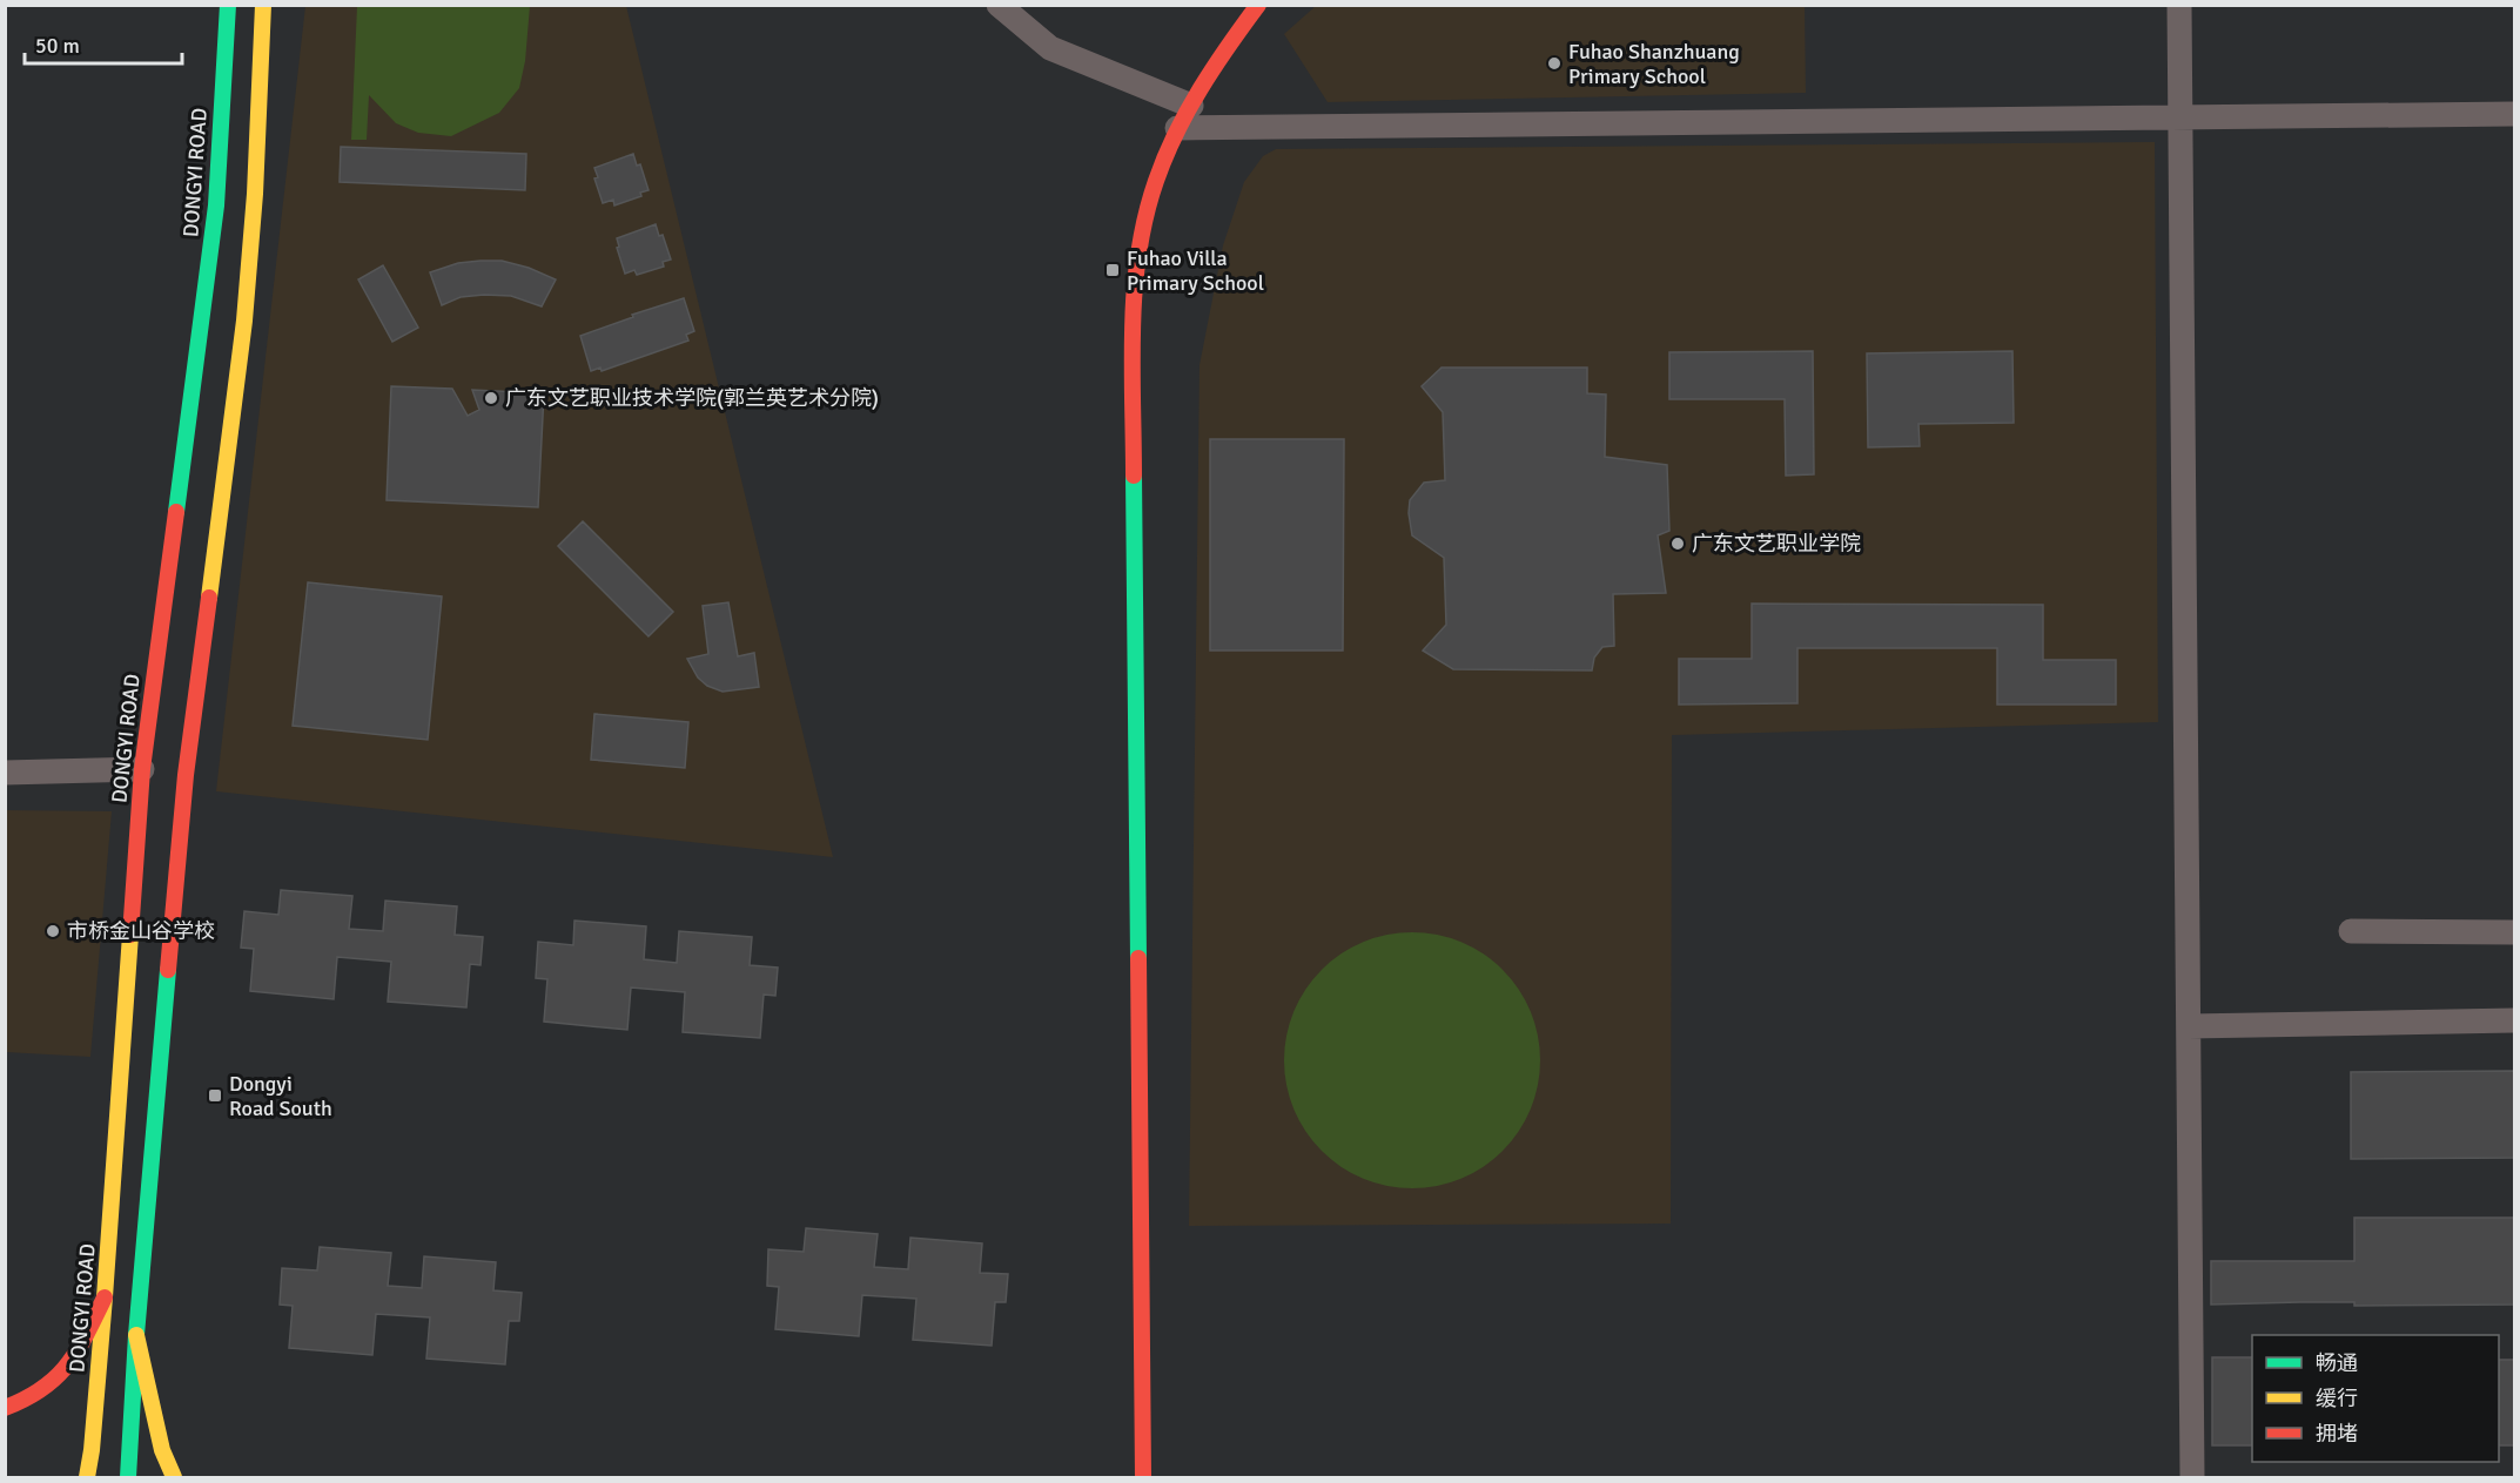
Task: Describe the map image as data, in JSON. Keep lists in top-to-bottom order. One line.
{"streets":{"street":["DONGYI ROAD"]},"places":{"other":["Fuhao Shanzhuang Primary School","广东文艺职业技术学院(郭兰英艺术分院)","广东文艺职业学院","市桥金山谷学校"],"transit":["Fuhao Villa Primary School","Dongyi Road South"]},"legend":["畅通","缓行","拥堵"],"scale_bar":"50 m"}
